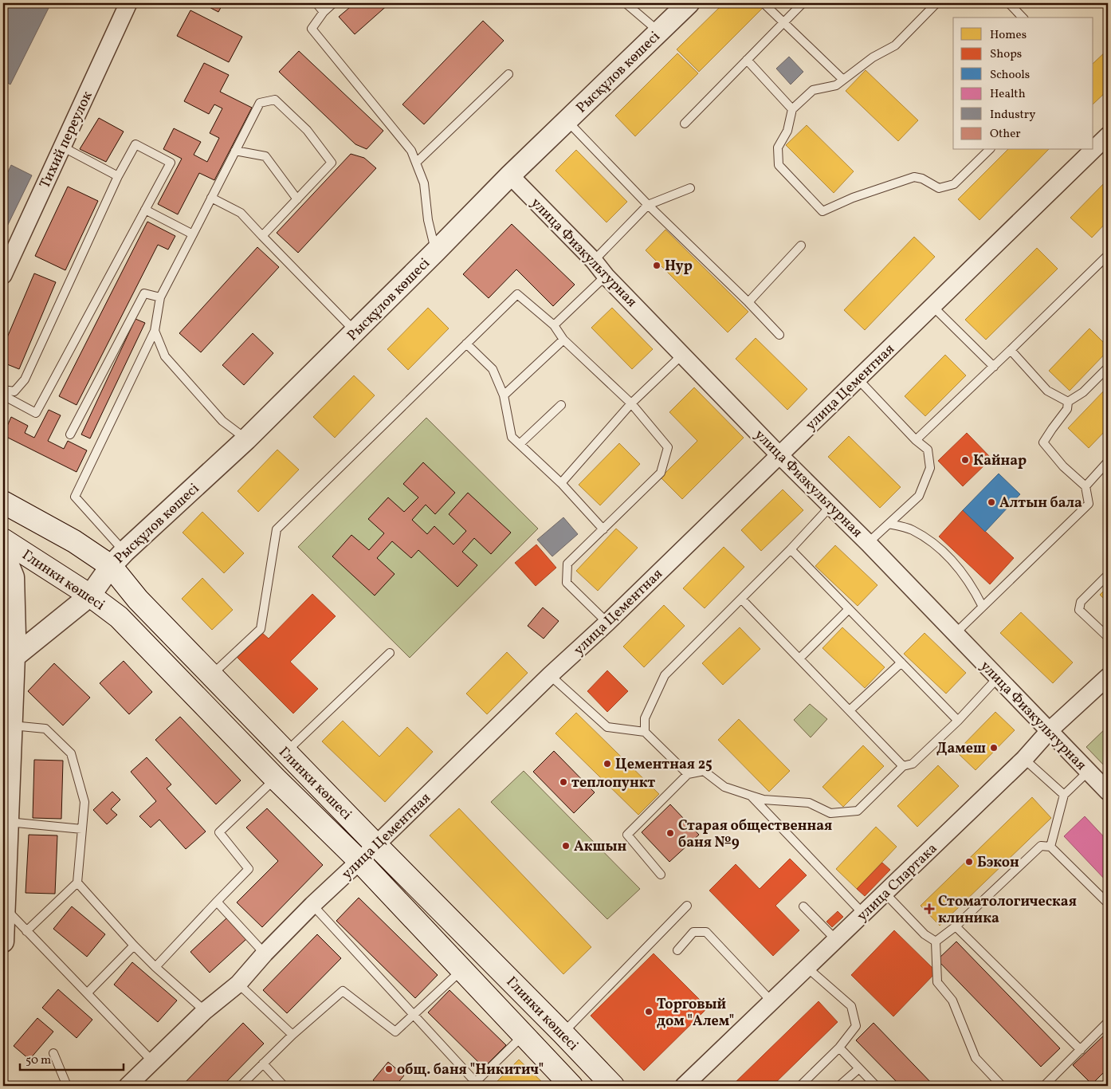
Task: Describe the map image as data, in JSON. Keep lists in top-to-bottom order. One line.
{"streets":{"main road":["Глинки көшесі"],"street":["Рысқұлов көшесі","Тихий переулок","улица Физкультурная","улица Цементная","улица Спартака"]},"crossings":[["Рысқұлов көшесі","улица Физкультурная"],["Рысқұлов көшесі","Глинки көшесі"],["улица Физкультурная","улица Цементная"],["улица Физкультурная","улица Спартака"],["улица Цементная","Глинки көшесі"]],"places":{"other":["Нур","Кайнар","Алтын бала","Дамеш","Цементная 25","теплопункт","Старая общественная баня №9","Акшын","Бэкон","Торговый дом \"Алем\"","общ. баня \"Никитич\""],"health":["Стоматологическая клиника"]},"legend":["Homes","Shops","Schools","Health","Industry","Other"],"scale_bar":"50 m"}
